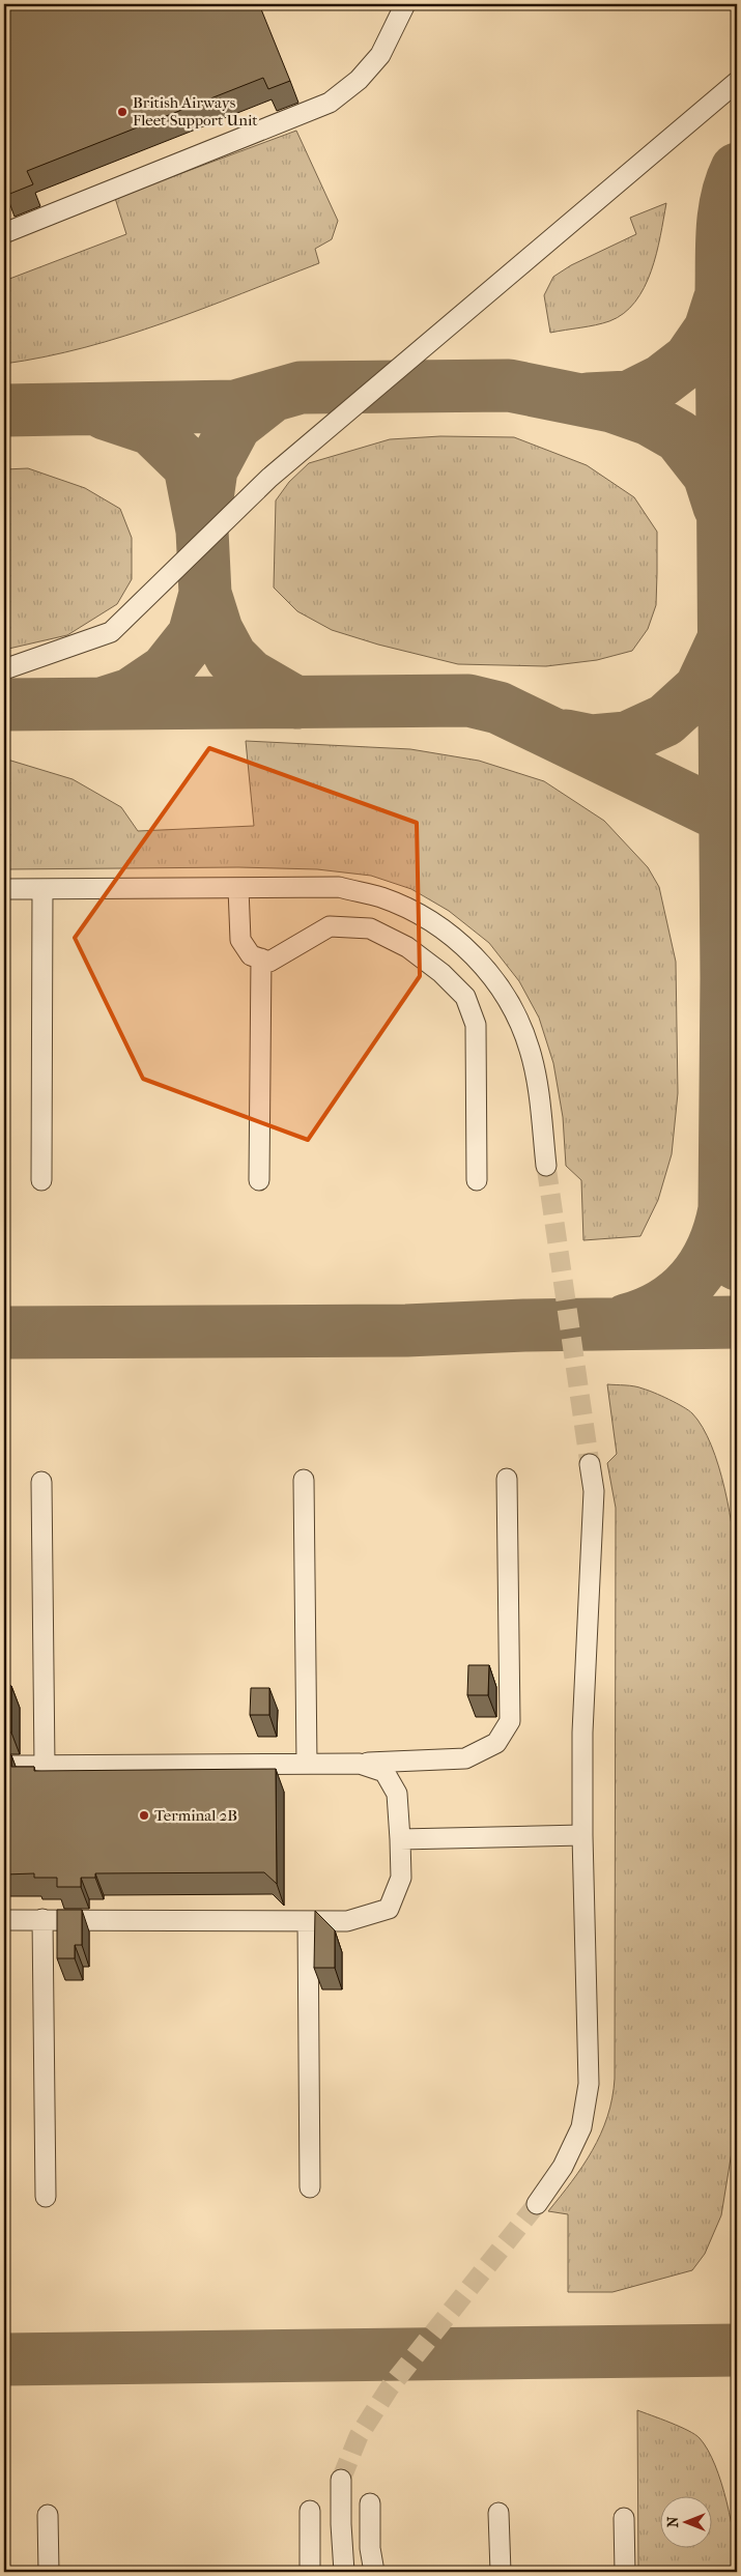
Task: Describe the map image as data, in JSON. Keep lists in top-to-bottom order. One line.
{"places":["British Airways Fleet Support Unit","Terminal 2B"],"north":"left"}
